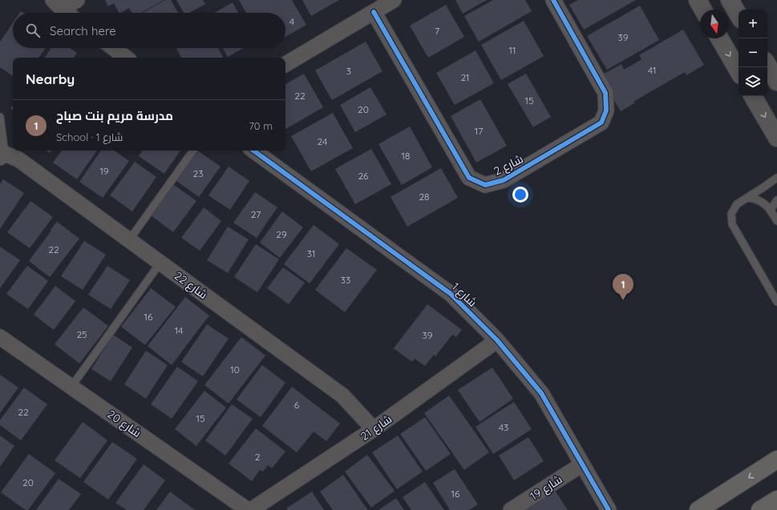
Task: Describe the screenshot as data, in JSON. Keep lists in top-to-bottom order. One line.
{"streets":{"street":["شارع 2","شارع 22","شارع 1","شارع 20","شارع 21","شارع 19"]},"crossings":[["شارع 22","شارع 21"],["شارع 1","شارع 21"],["شارع 1","شارع 19"]],"house_numbers":["4","7","39","11","41","3","21","22","15","20","17","24","18","19","23","26","28","27","29","22","31","33","16","14","25","39","10","6","22","15","43","2","20","16"],"north":"bottom","page":{"map_buttons":["+","−"],"search":"Search here","heading":"Nearby","list":[{"mark":"1","name":"مدرسة مريم بنت صباح","note":"School · شارع 1","value":"70 m"}],"pins":"1"}}
